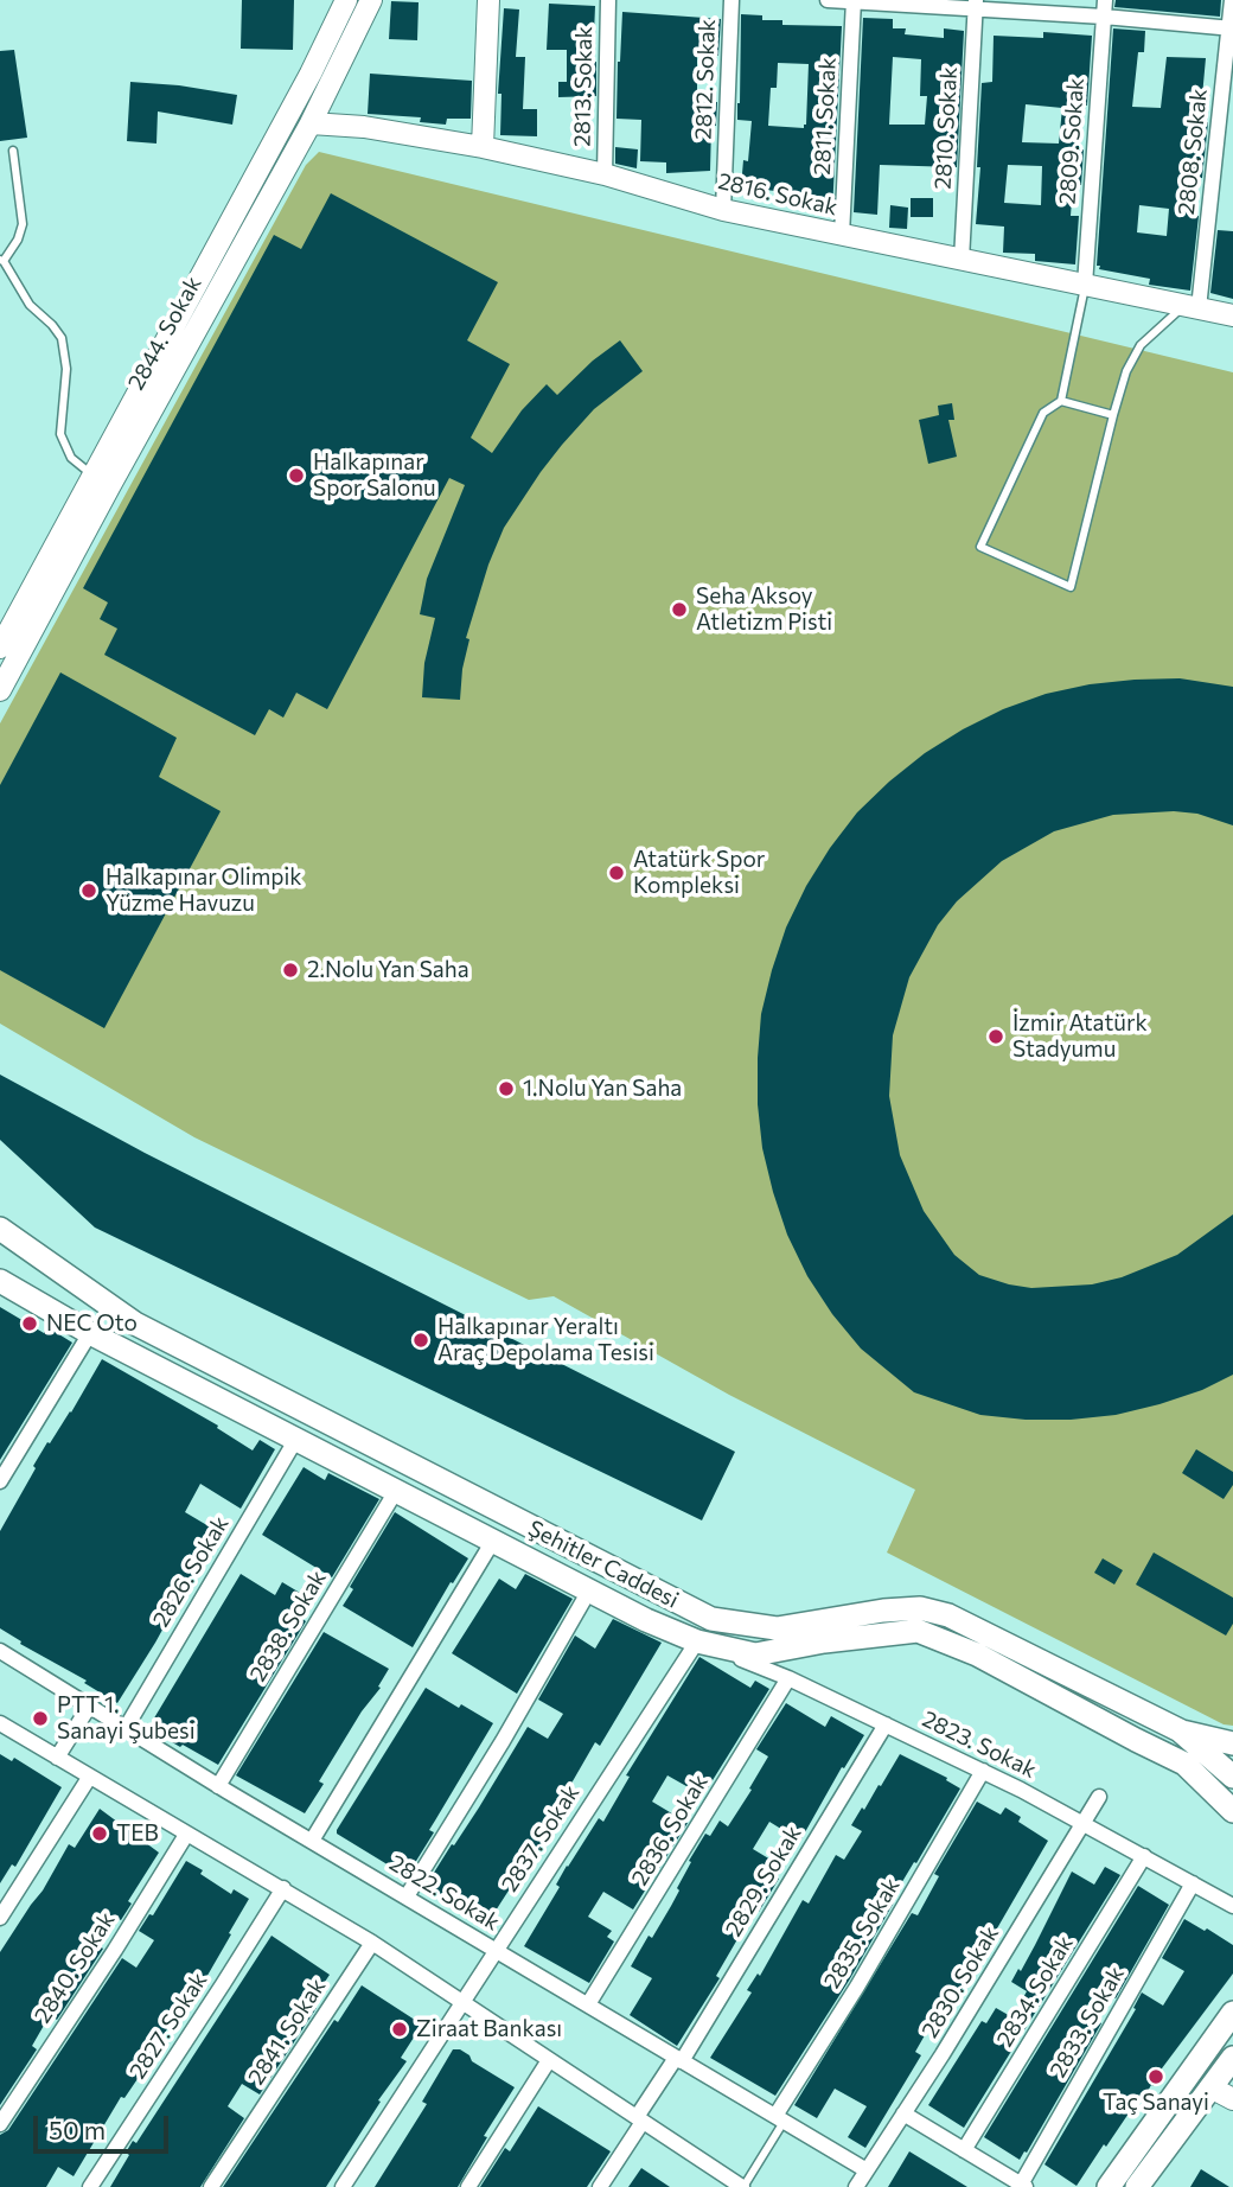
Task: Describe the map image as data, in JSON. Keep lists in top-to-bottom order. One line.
{"streets":{"main road":["2816. Sokak","2844. Sokak","Şehitler Caddesi"],"street":["2812. Sokak","2813. Sokak","2811. Sokak","2810. Sokak","2809. Sokak","2808. Sokak","2826. Sokak","2838. Sokak","2823. Sokak","2836. Sokak","2837. Sokak","2829. Sokak","2822. Sokak","2835. Sokak","2840. Sokak","2830. Sokak","2834. Sokak","2833. Sokak","2827. Sokak","2841. Sokak"]},"crossings":[["2812. Sokak","2816. Sokak"],["2813. Sokak","2816. Sokak"],["2811. Sokak","2816. Sokak"],["2810. Sokak","2816. Sokak"],["2809. Sokak","2816. Sokak"],["2808. Sokak","2816. Sokak"],["2816. Sokak","2844. Sokak"],["Şehitler Caddesi","2826. Sokak"],["Şehitler Caddesi","2838. Sokak"],["Şehitler Caddesi","2823. Sokak"],["Şehitler Caddesi","2837. Sokak"],["2826. Sokak","2822. Sokak"],["2838. Sokak","2822. Sokak"],["2823. Sokak","2836. Sokak"],["2823. Sokak","2837. Sokak"],["2823. Sokak","2829. Sokak"],["2823. Sokak","2835. Sokak"],["2823. Sokak","2830. Sokak"],["2823. Sokak","2834. Sokak"],["2823. Sokak","2833. Sokak"],["2836. Sokak","2822. Sokak"],["2837. Sokak","2822. Sokak"],["2829. Sokak","2822. Sokak"],["2822. Sokak","2835. Sokak"],["2822. Sokak","2830. Sokak"]],"places":["Halkapınar Spor Salonu","Seha Aksoy Atletizm Pisti","Atatürk Spor Kompleksi","Halkapınar Olimpik Yüzme Havuzu","2.Nolu Yan Saha","İzmir Atatürk Stadyumu","1.Nolu Yan Saha","NEC Oto","Halkapınar Yeraltı Araç Depolama Tesisi","PTT 1. Sanayi Şubesi","TEB","Ziraat Bankası","Taç Sanayi"],"scale_bar":"50 m"}
